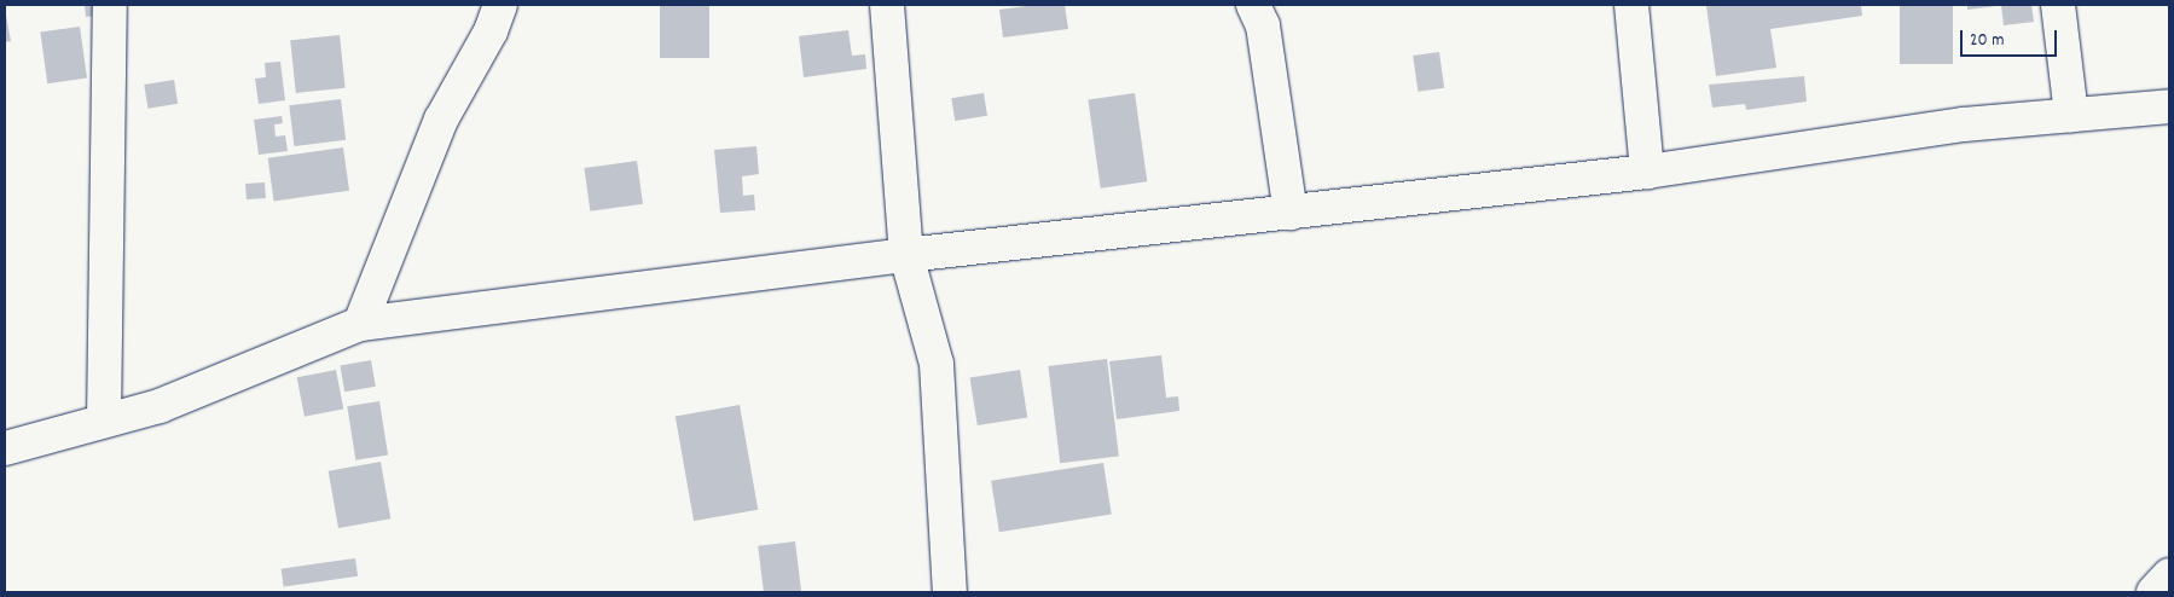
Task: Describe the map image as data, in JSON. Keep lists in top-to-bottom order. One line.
{"scale_bar":"20 m"}
